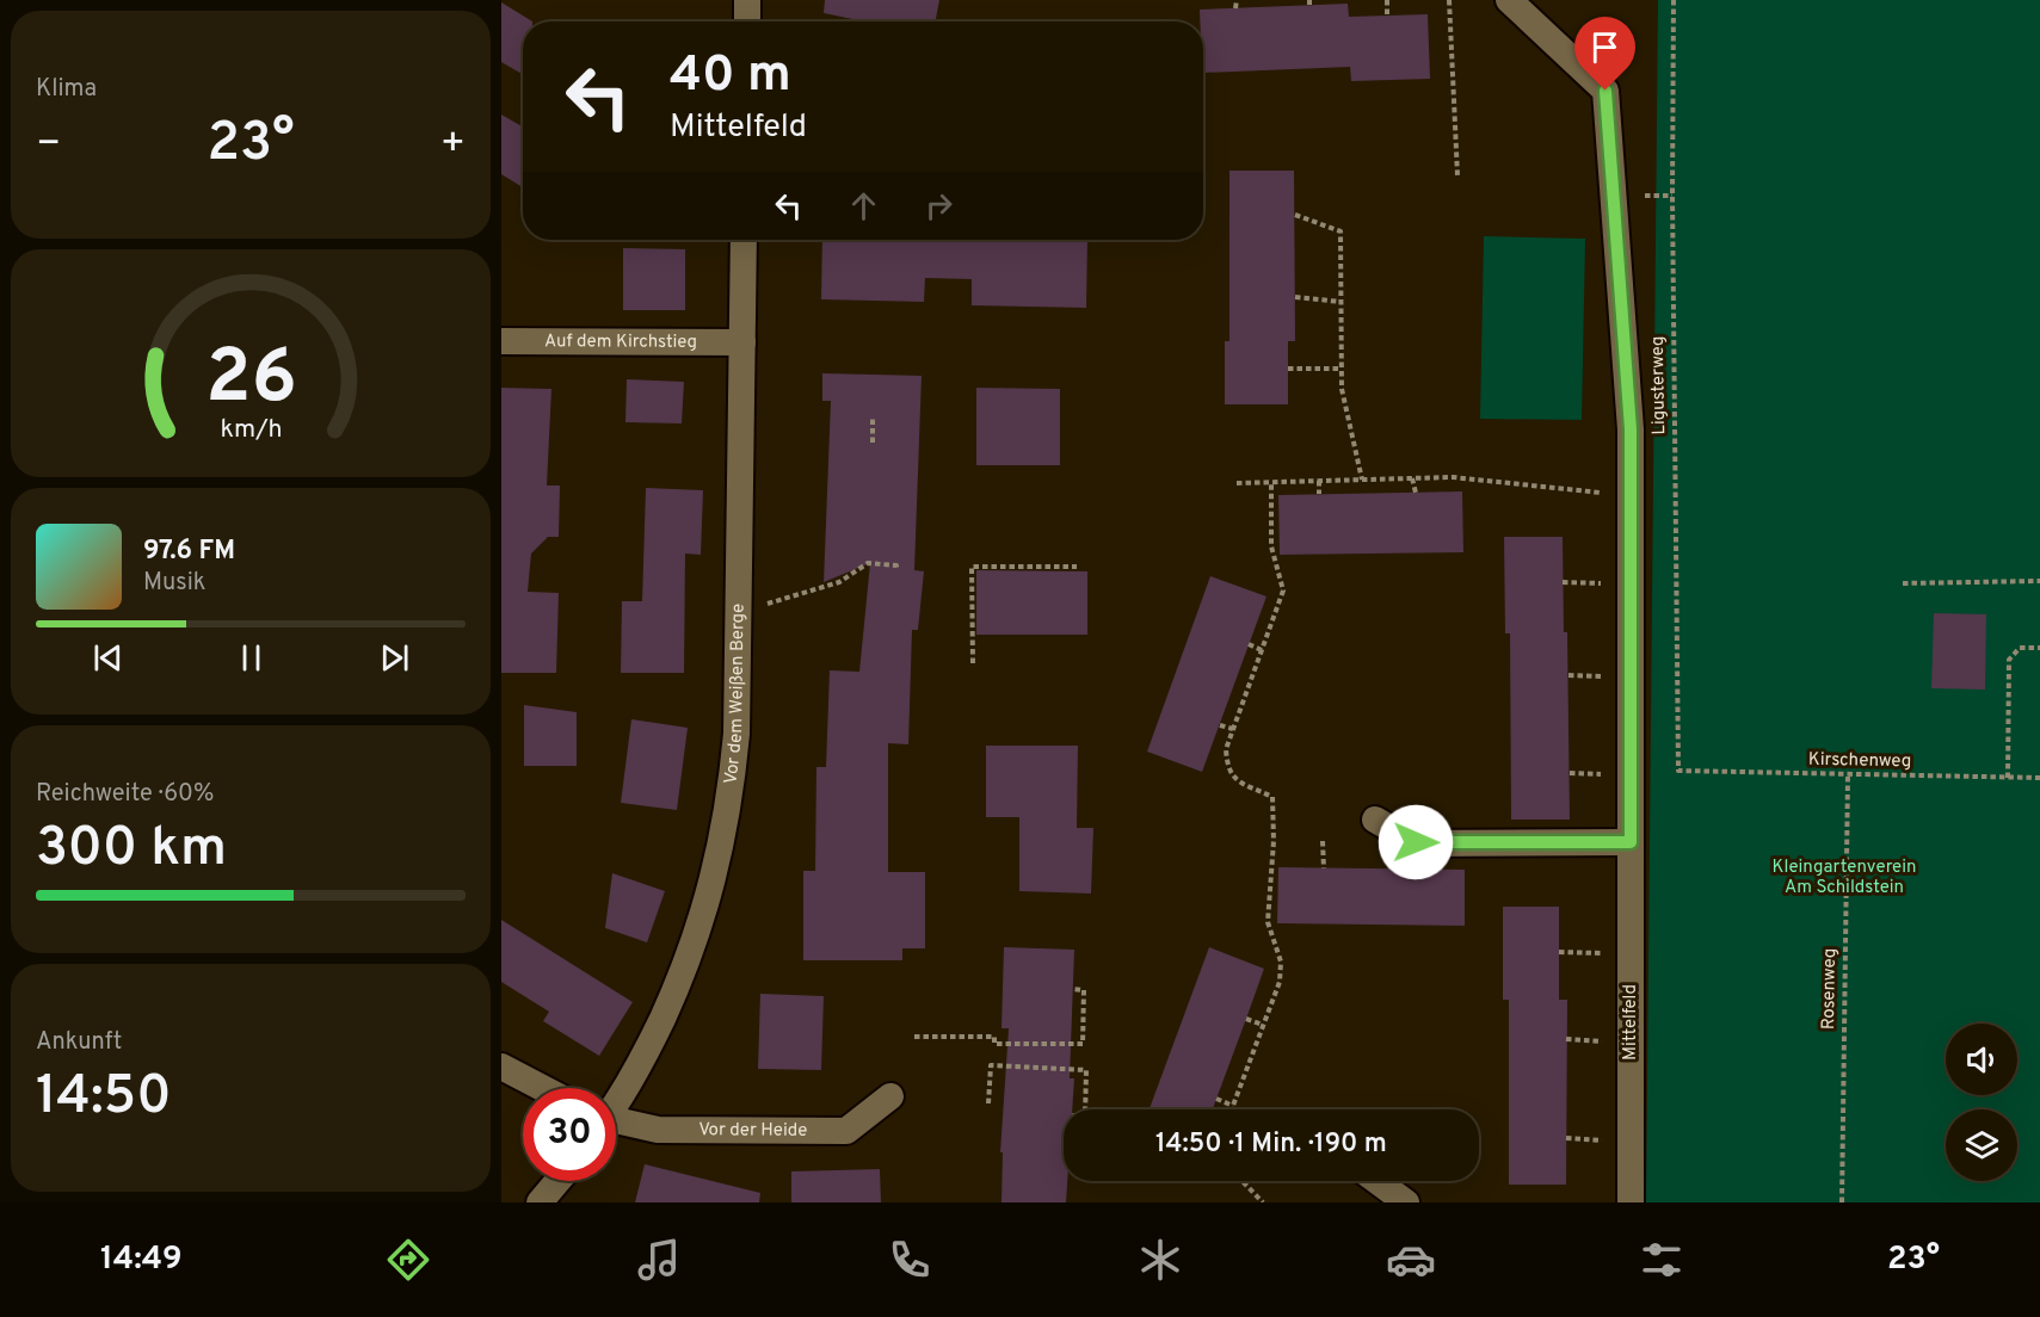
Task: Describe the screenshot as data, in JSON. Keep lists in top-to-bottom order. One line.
{"streets":{"street":["Auf dem Kirchstieg","Vor dem Weißen Berge","Mittelfeld","Vor der Heide"],"path":["Ligusterweg","Kirschenweg","Rosenweg"]},"crossings":[["Auf dem Kirchstieg","Vor dem Weißen Berge"],["Ligusterweg","Kirschenweg"],["Kirschenweg","Rosenweg"]],"parks":["Kleingartenverein Am Schildstein"],"page":{"tile":["Klima",["Reichweite · 60%","300 km"],["Ankunft","14:50"]],"turn":["40 m","Mittelfeld"],"heat":["−","23°","+"],"song":["97.6 FM","Musik"],"limit":"30","trip":"14:50 · 1 Min. · 190 m","tabs":["14:49","23°"],"gauge":["26","km/h"]}}
